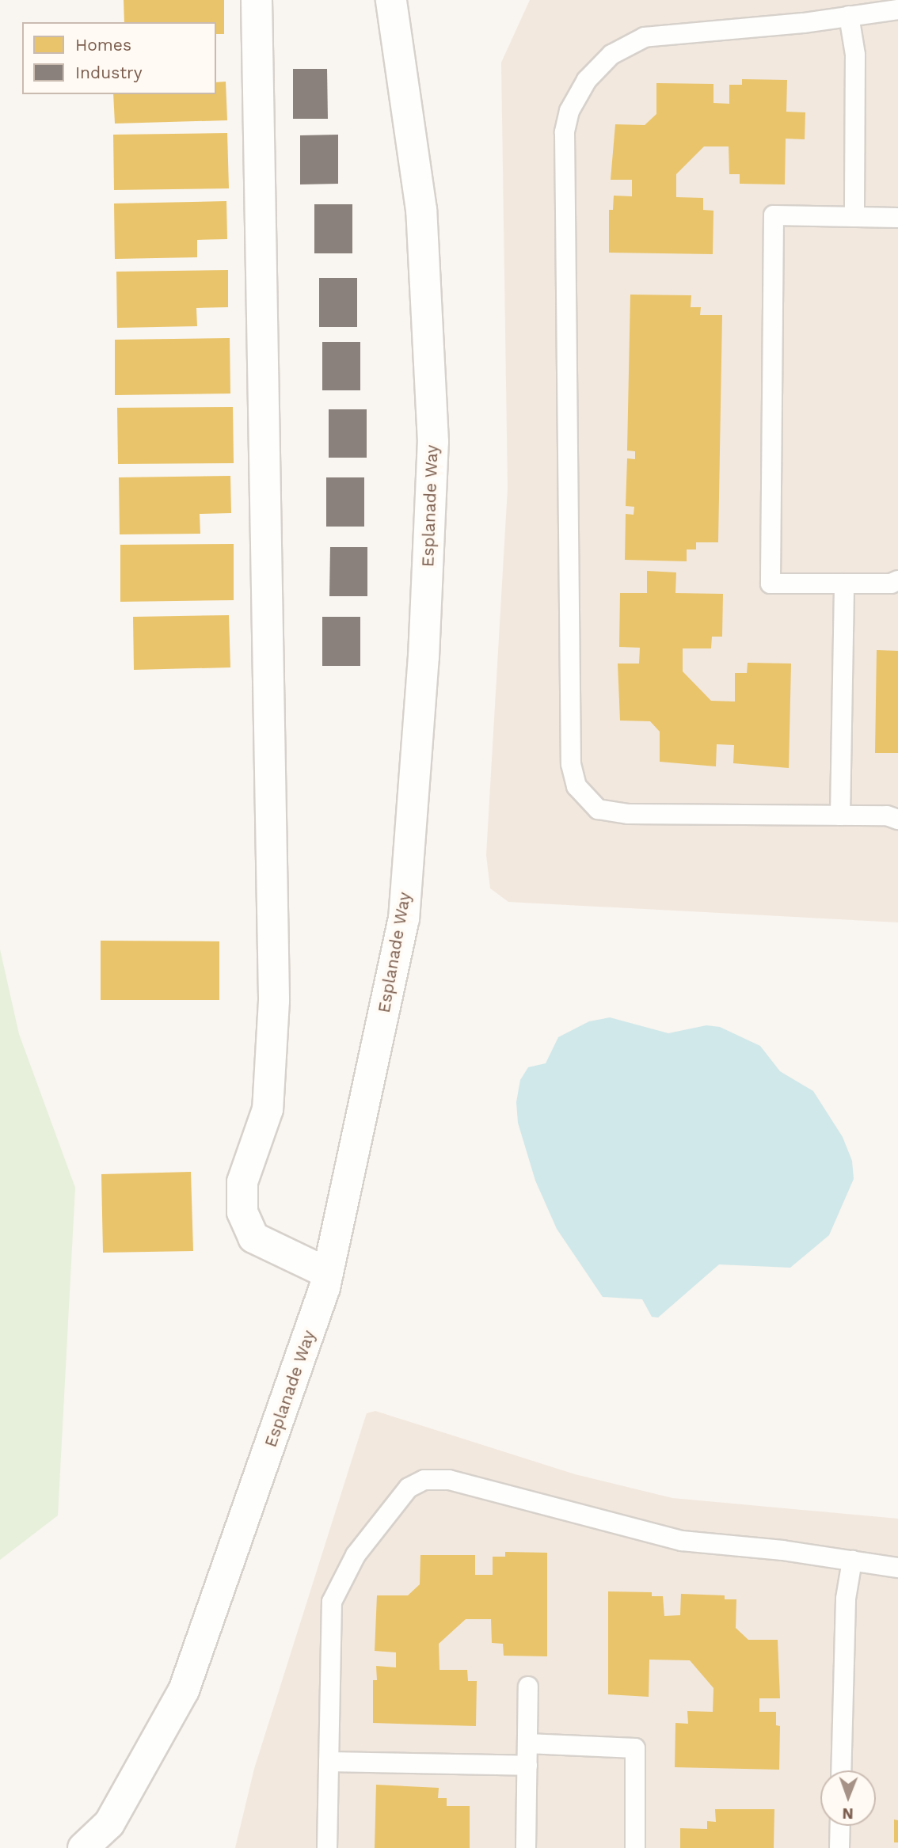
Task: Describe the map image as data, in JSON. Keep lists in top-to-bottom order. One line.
{"streets":{"street":["Esplanade Way"]},"legend":["Homes","Industry"],"north":"bottom"}
